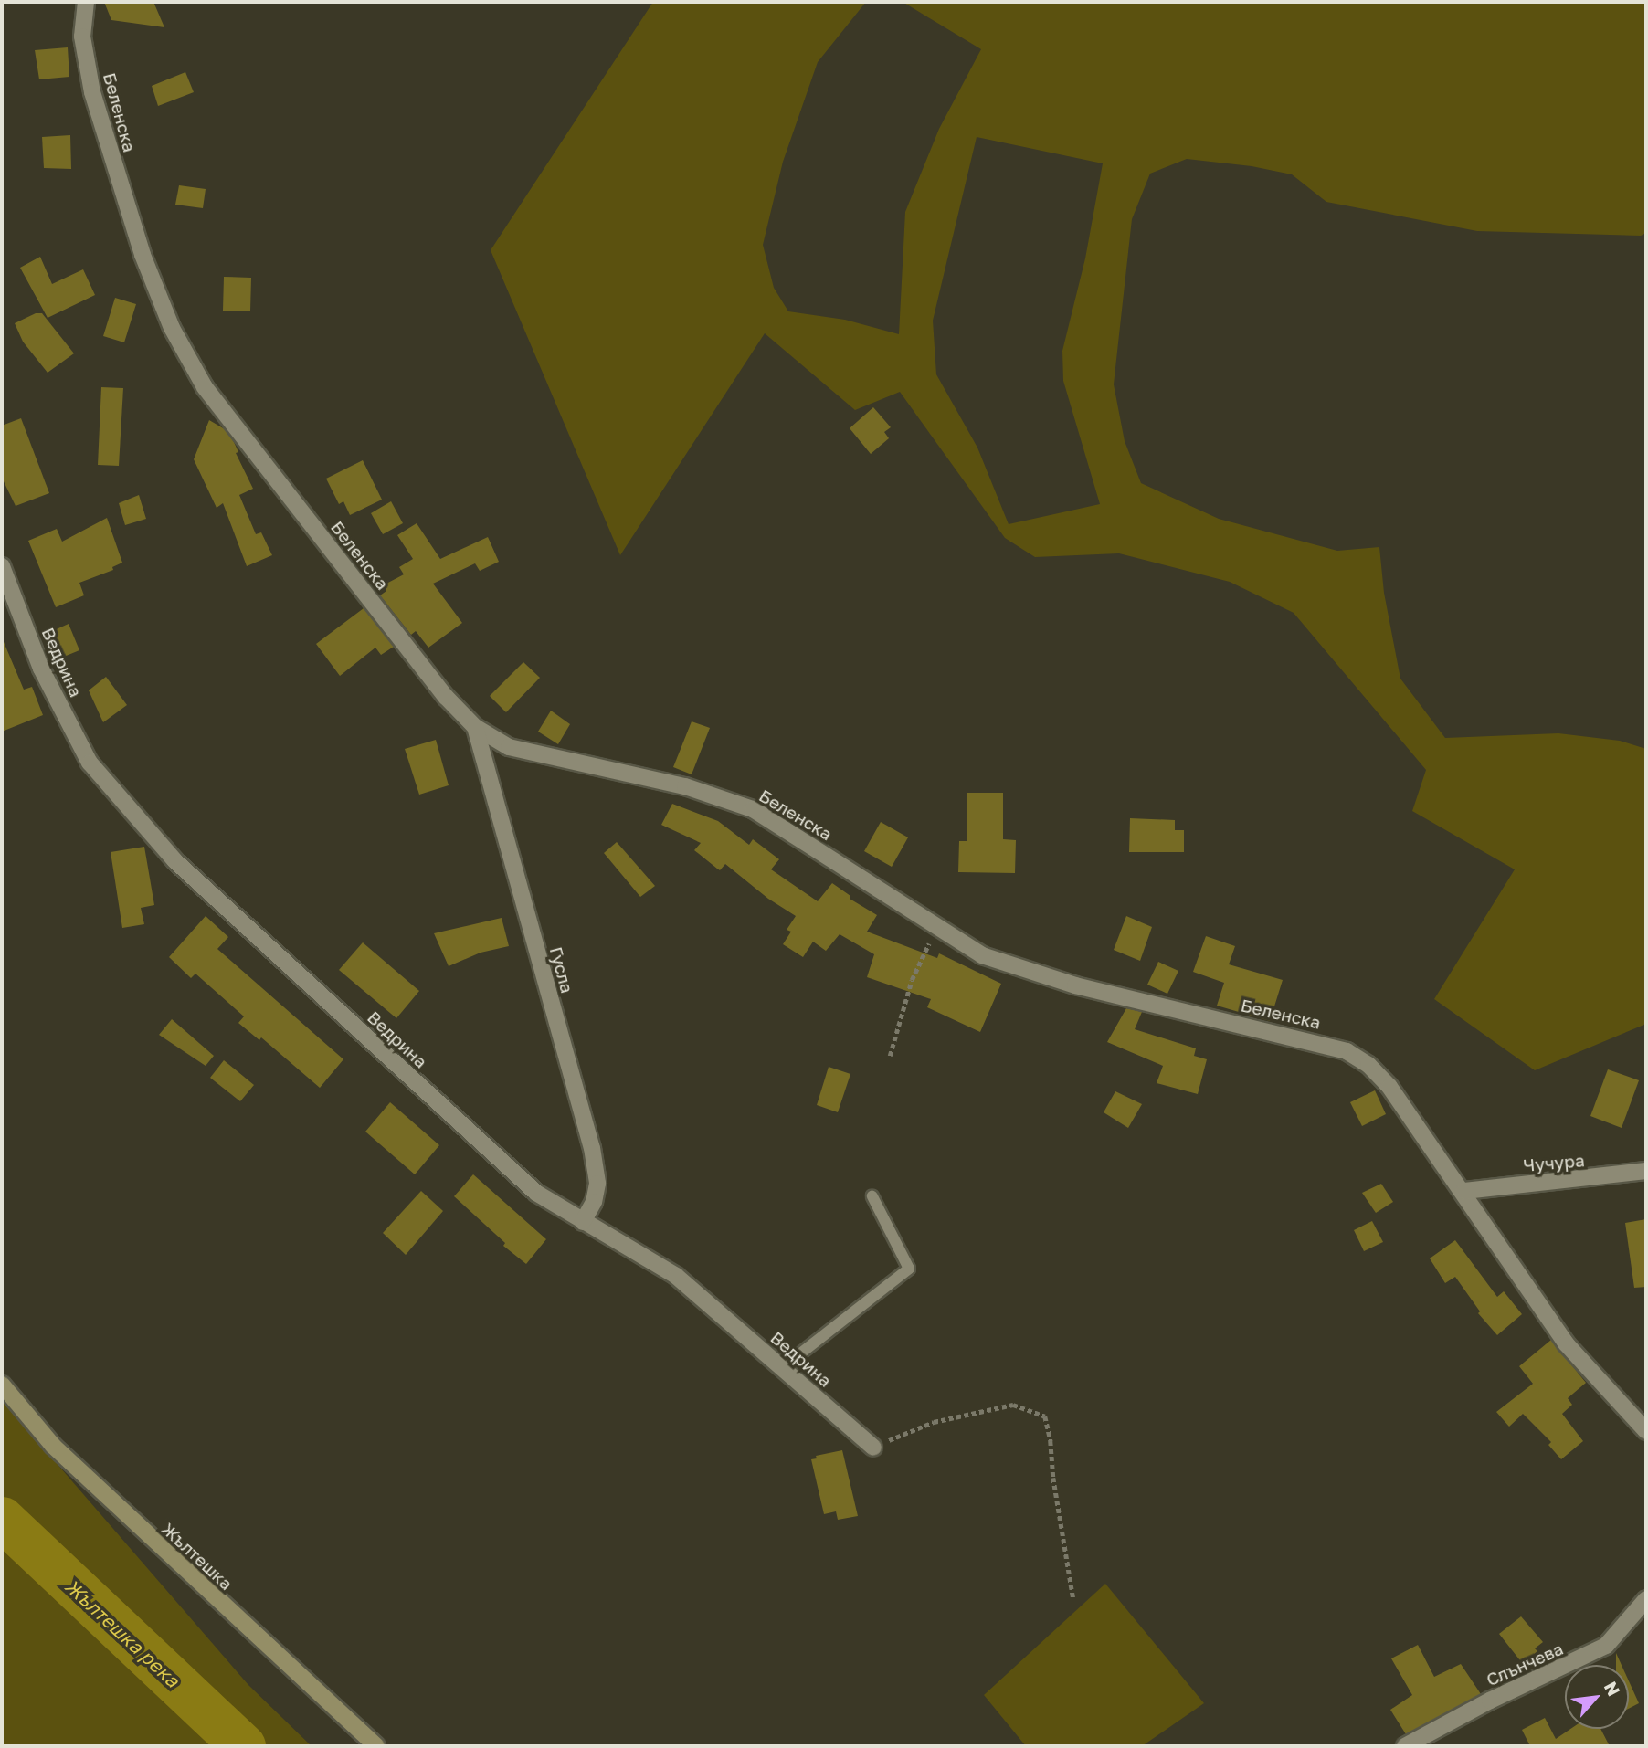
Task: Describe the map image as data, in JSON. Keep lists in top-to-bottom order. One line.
{"streets":{"main road":["Жълтешка"],"street":["Беленска","Ведрина","Гусла","Чучура","Слънчева"]},"crossings":[["Беленска","Гусла"],["Беленска","Чучура"],["Ведрина","Гусла"]],"water":["Жълтешка река"],"north":"top right"}
